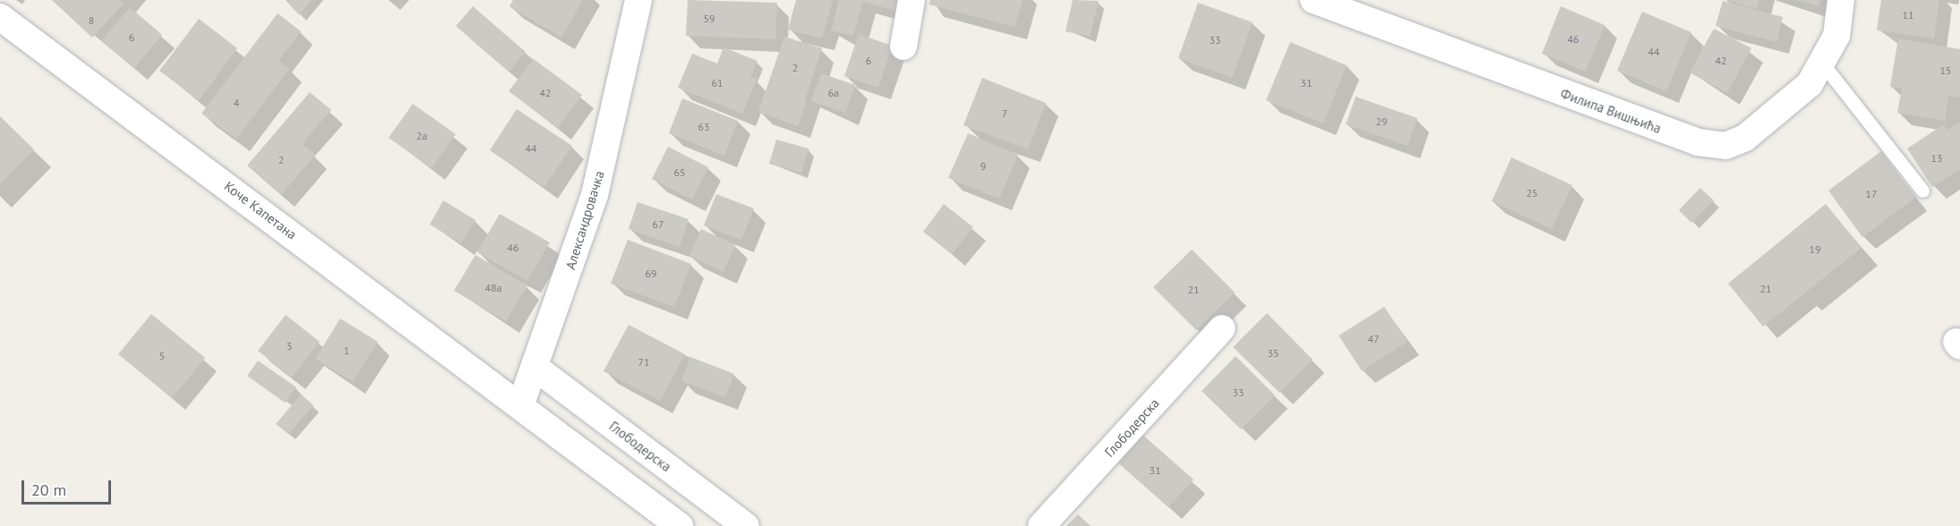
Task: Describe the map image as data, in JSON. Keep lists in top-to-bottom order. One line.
{"streets":{"street":["Филипа Вишњића","Коче Капетана","Александровачка","Глободерска"]},"crossings":[["Коче Капетана","Александровачка"],["Александровачка","Глободерска"]],"house_numbers":["11","59","8","6","46","33","44","6","42","2","15","61","31","42","6a","4","7","29","63","2a","44","13","2","9","65","25","17","67","46","19","69","48a","21","21","47","3","1","35","5","71","33","31"],"scale_bar":"20 m"}
